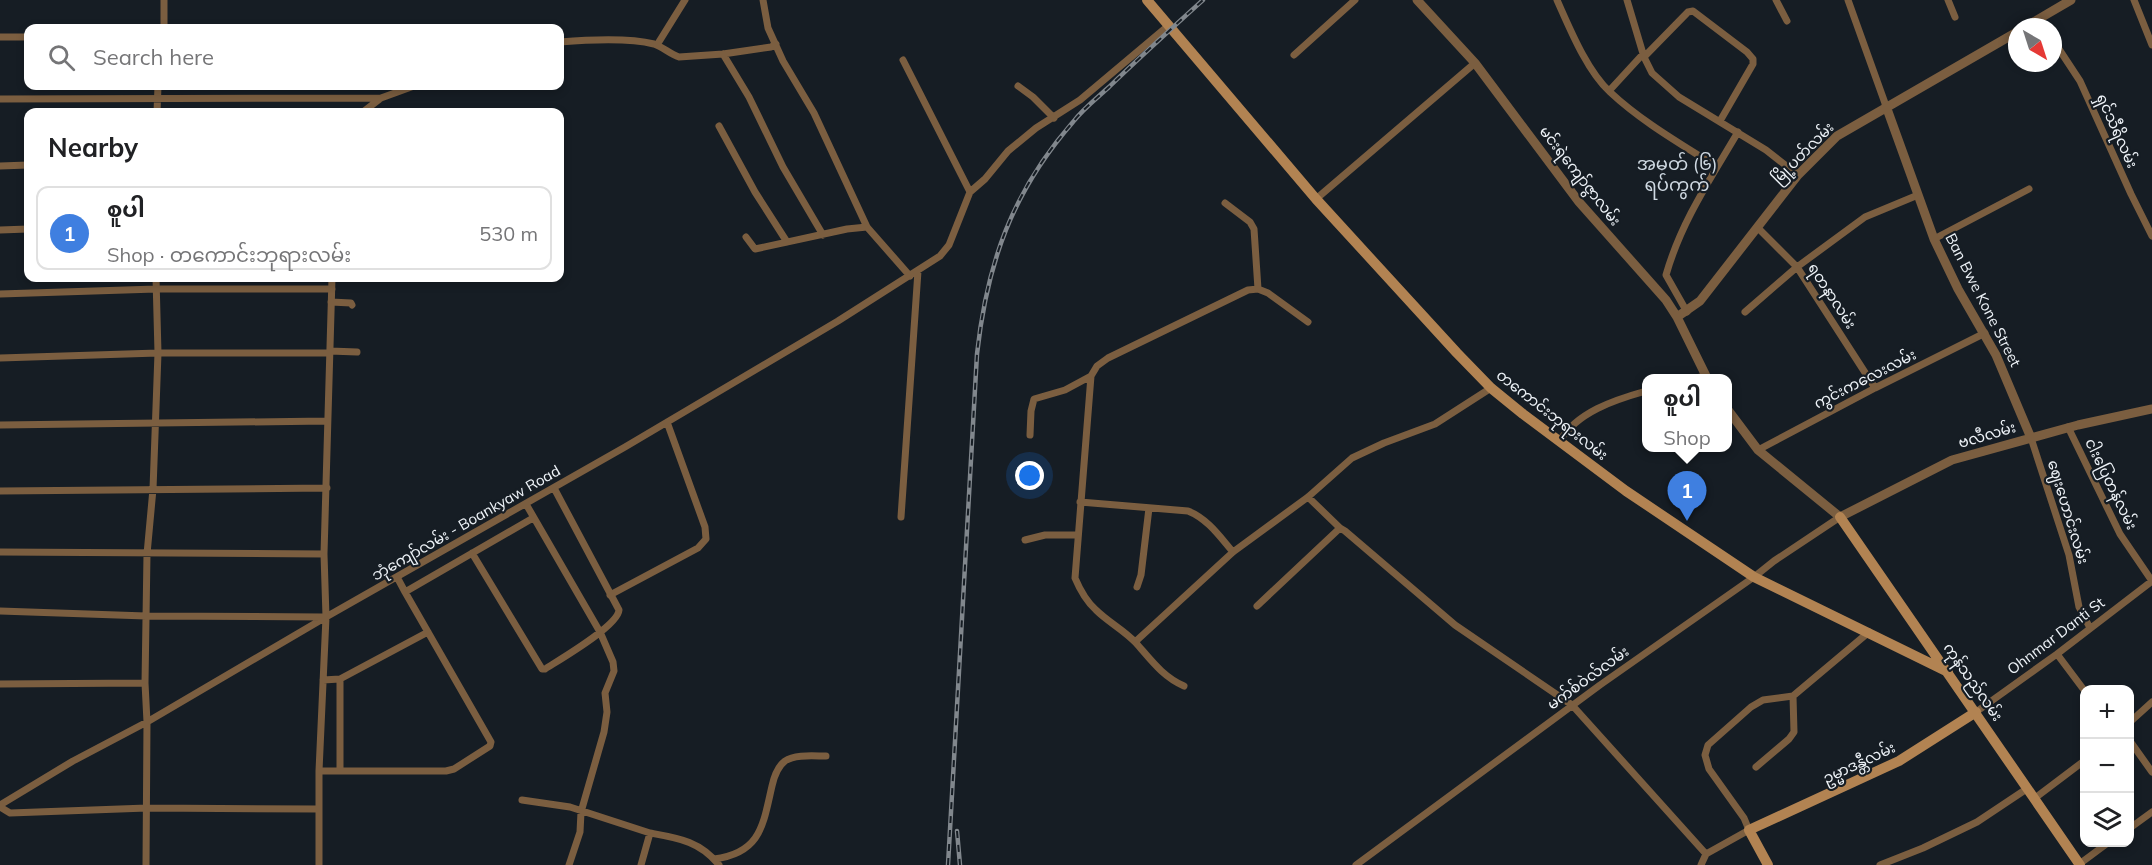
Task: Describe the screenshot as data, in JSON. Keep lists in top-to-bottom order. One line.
{"streets":{"main road":["တကောင်းဘုရားလမ်း","ကုန်သည်လမ်း","ဥမ္မာဒန္တီလမ်း"],"street":["ရှင်သီရိလမ်း","မြို့ပတ်လမ်း","မင်းရဲကျော်ဇွာလမ်း","ရတနာလမ်း","Ban Bwe Kone Street","ကွင်းကလေးလမ်း","ဗလီလမ်း","ငါးပြေတန်လမ်း","ဈေးဟောင်းလမ်း","ဘုံကျော်လမ်း - Boankyaw Road","Ohnmar Danti St","မက်စ်ဝဲလ်လမ်း"]},"crossings":[["မြို့ပတ်လမ်း","မင်းရဲကျော်ဇွာလမ်း"],["မြို့ပတ်လမ်း","ရတနာလမ်း"],["မြို့ပတ်လမ်း","Ban Bwe Kone Street"],["ရတနာလမ်း","ကွင်းကလေးလမ်း"],["Ban Bwe Kone Street","ကွင်းကလေးလမ်း"],["Ban Bwe Kone Street","ဗလီလမ်း"],["Ban Bwe Kone Street","ဈေးဟောင်းလမ်း"],["တကောင်းဘုရားလမ်း","မက်စ်ဝဲလ်လမ်း"],["တကောင်းဘုရားလမ်း","ကုန်သည်လမ်း"],["ဗလီလမ်း","ငါးပြေတန်လမ်း"],["ဗလီလမ်း","ဈေးဟောင်းလမ်း"],["ဗလီလမ်း","မက်စ်ဝဲလ်လမ်း"],["ဗလီလမ်း","ကုန်သည်လမ်း"],["ငါးပြေတန်လမ်း","Ohnmar Danti St"],["ဈေးဟောင်းလမ်း","Ohnmar Danti St"],["Ohnmar Danti St","ကုန်သည်လမ်း"],["Ohnmar Danti St","ဥမ္မာဒန္တီလမ်း"],["မက်စ်ဝဲလ်လမ်း","ကုန်သည်လမ်း"],["ကုန်သည်လမ်း","ဥမ္မာဒန္တီလမ်း"]],"districts":["အမှတ် (၆) ရပ်ကွက်"],"north":"bottom right","page":{"search":"Search here","heading":"Nearby","list":[{"mark":"1","name":"စူပါ","note":"Shop · တကောင်းဘုရားလမ်း","value":"530 m"}],"popup":["စူပါ","Shop"],"pins":"1","map_buttons":["+","−"]}}
